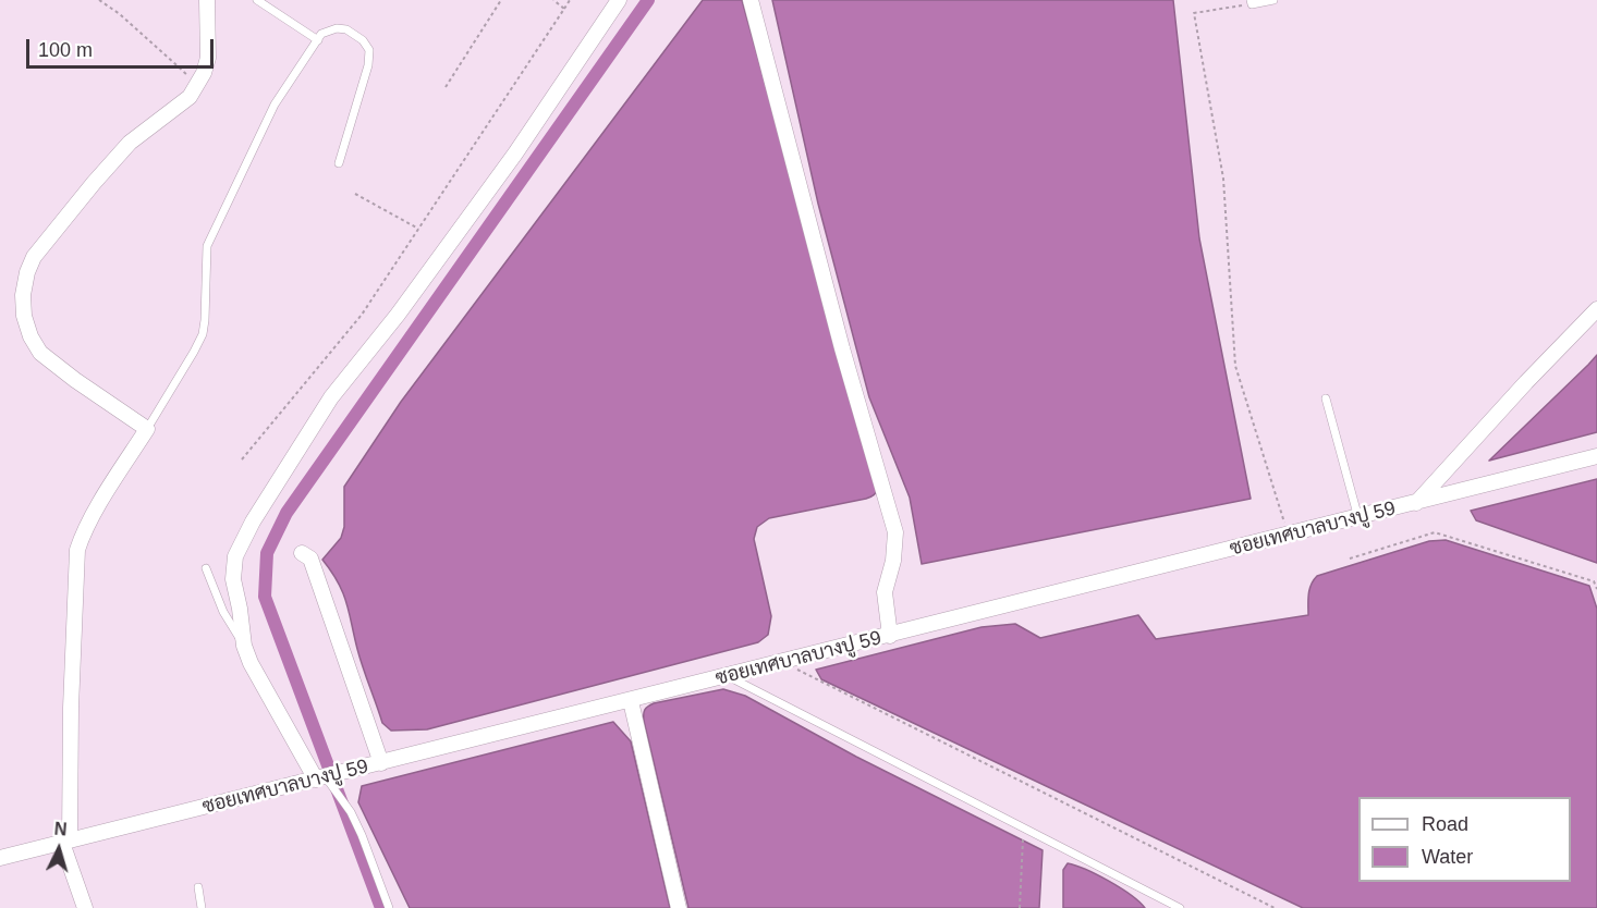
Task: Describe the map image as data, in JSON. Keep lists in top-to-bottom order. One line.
{"streets":{"street":["ซอยเทศบาลบางปู 59"]},"legend":["Road","Water"],"scale_bar":"100 m","north":"top"}
